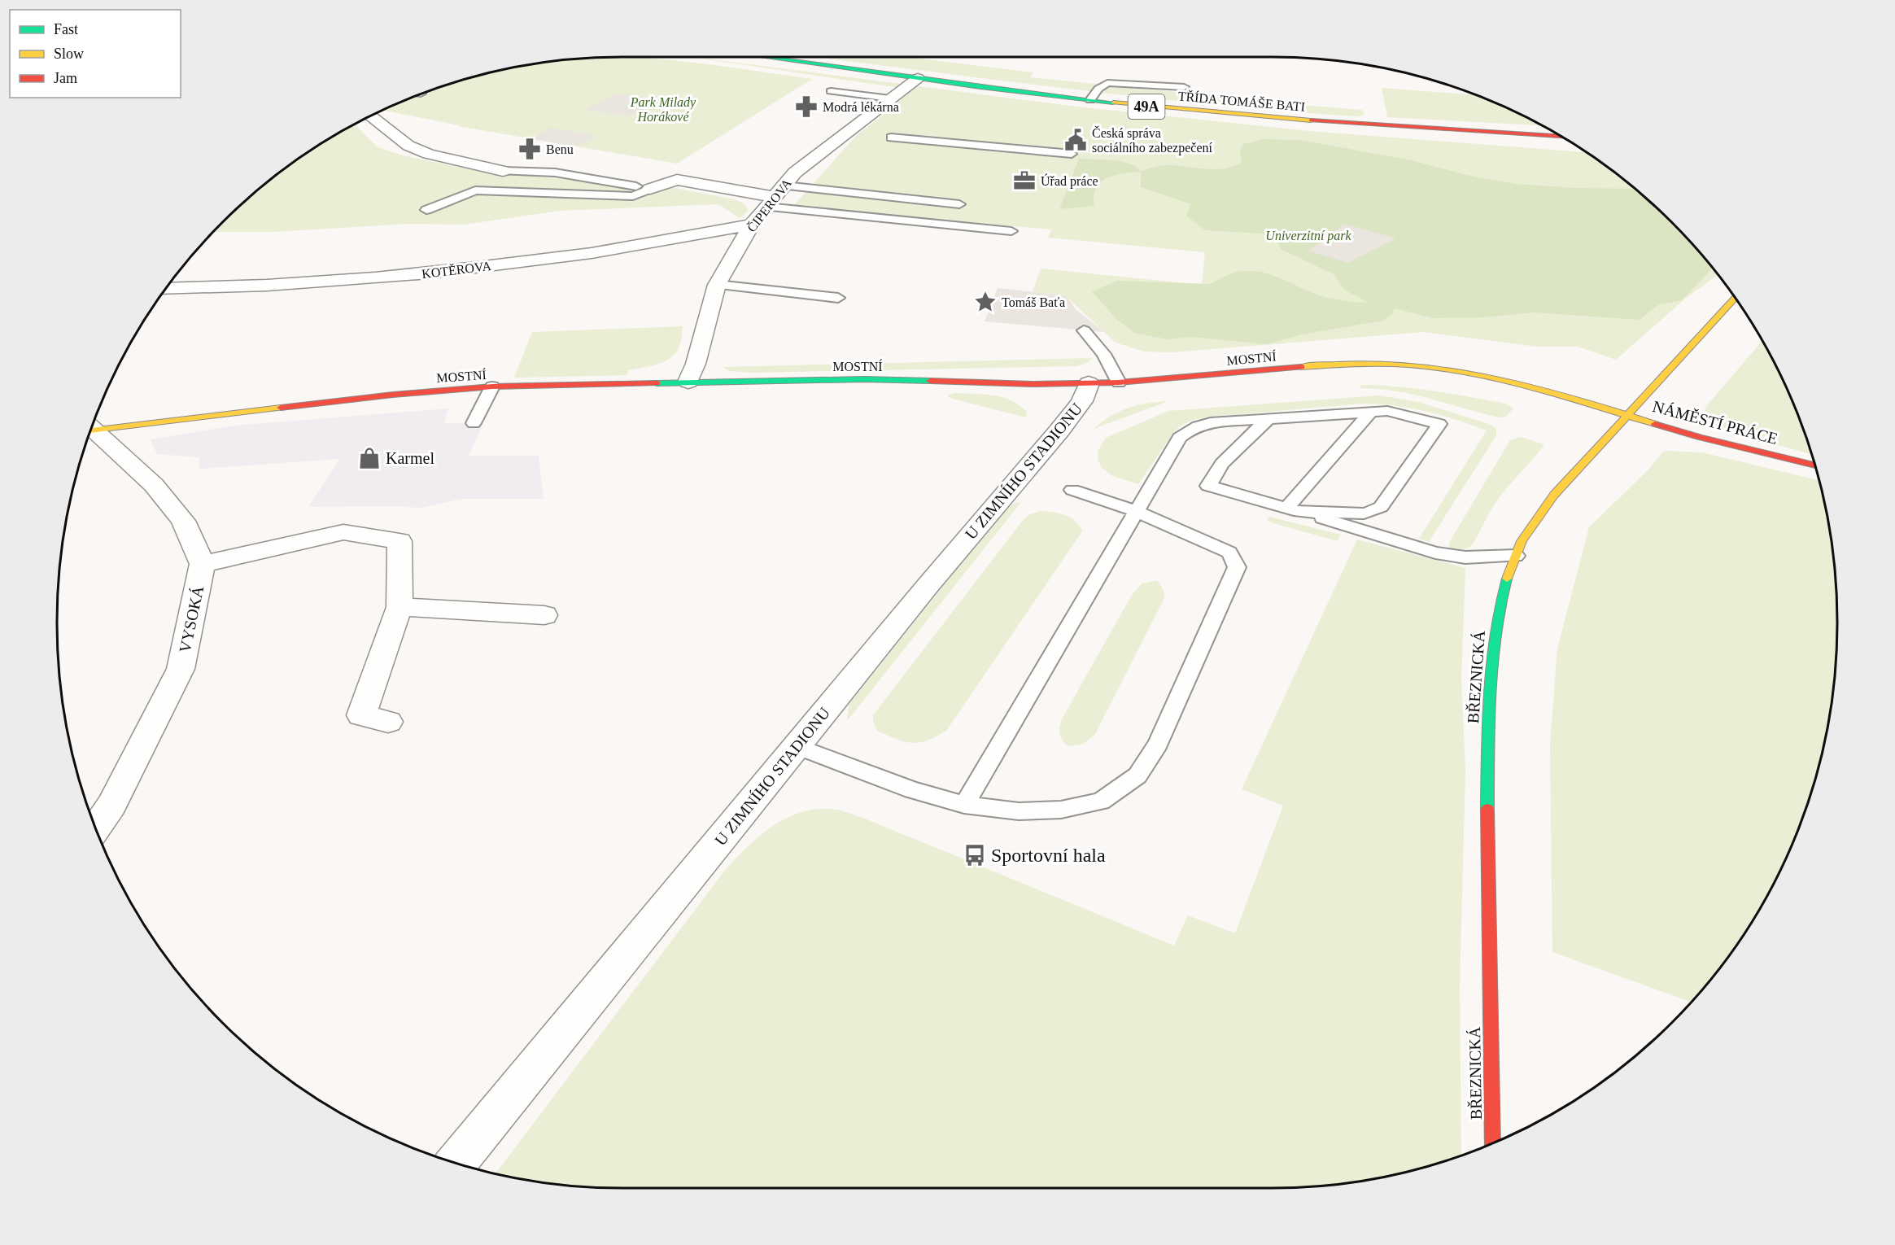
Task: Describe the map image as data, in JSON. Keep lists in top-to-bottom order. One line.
{"streets":{"main road":["TŘÍDA TOMÁŠE BATI","49A","MOSTNÍ","NÁMĚSTÍ PRÁCE","BŘEZNICKÁ"],"street":["ČIPEROVA","KOTĚROVA","U ZIMNÍHO STADIONU","VYSOKÁ"]},"crossings":[["TŘÍDA TOMÁŠE BATI","ČIPEROVA"],["ČIPEROVA","KOTĚROVA"],["ČIPEROVA","MOSTNÍ"],["MOSTNÍ","NÁMĚSTÍ PRÁCE"],["MOSTNÍ","U ZIMNÍHO STADIONU"],["MOSTNÍ","BŘEZNICKÁ"],["NÁMĚSTÍ PRÁCE","BŘEZNICKÁ"]],"parks":["Park Milady Horákové","Univerzitní park"],"places":{"pharmacy":["Modrá lékárna","Benu"],"public building":["Česká správa sociálního zabezpečení"],"office":["Úřad práce"],"place":["Tomáš Baťa"],"shop":["Karmel"],"bus stop":["Sportovní hala"]},"legend":["Fast","Slow","Jam"]}
